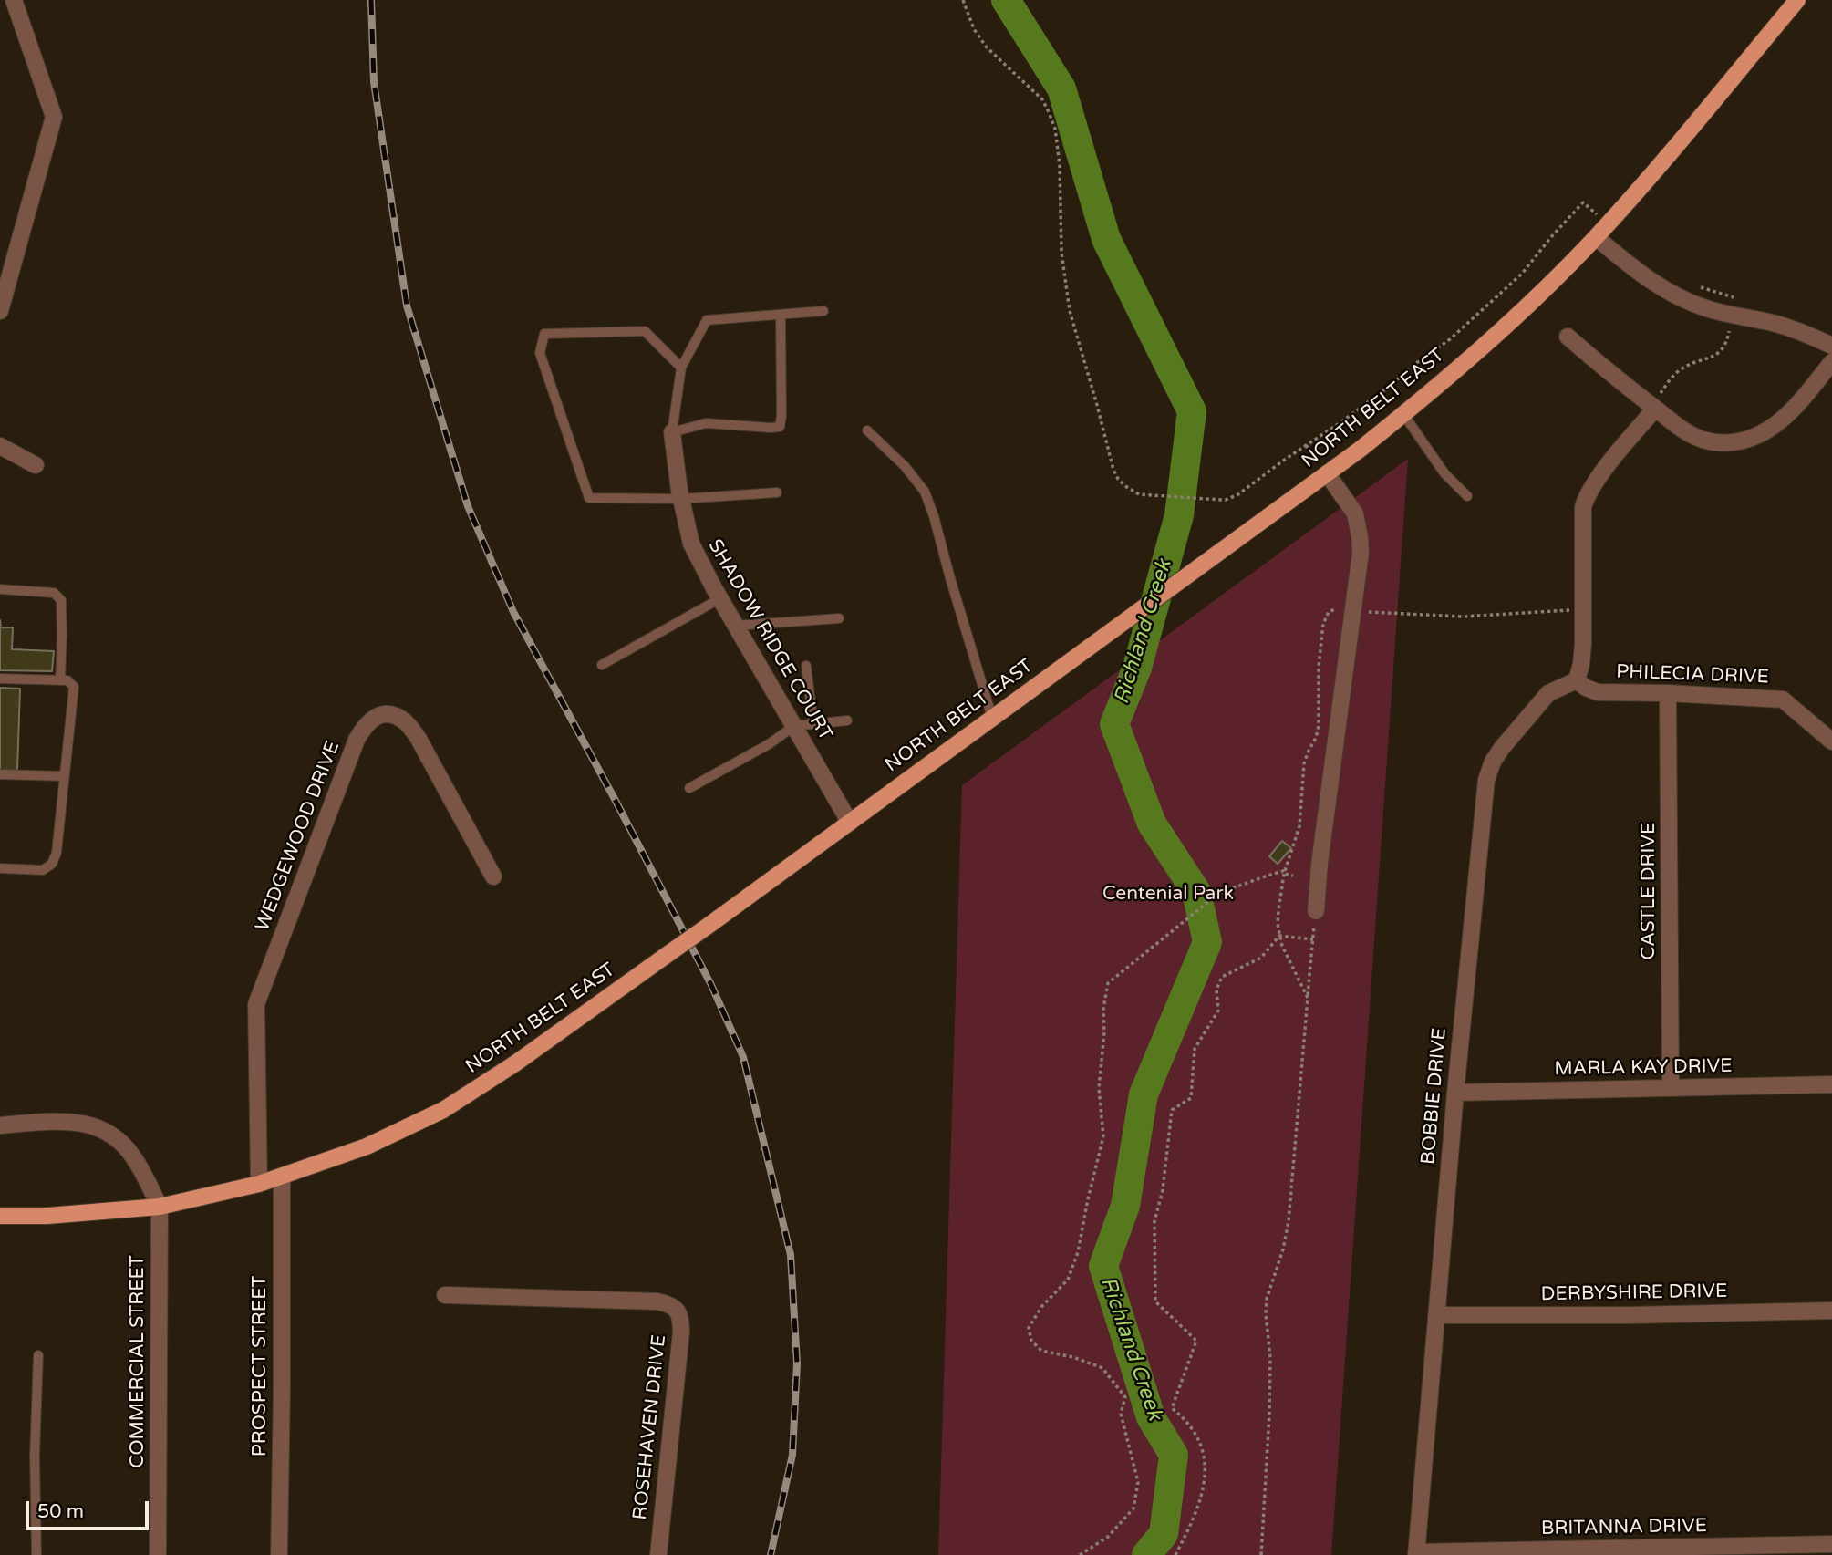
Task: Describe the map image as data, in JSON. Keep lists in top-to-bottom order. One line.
{"streets":{"main road":["NORTH BELT EAST"],"street":["SHADOW RIDGE COURT","PHILECIA DRIVE","WEDGEWOOD DRIVE","CASTLE DRIVE","MARLA KAY DRIVE","BOBBIE DRIVE","DERBYSHIRE DRIVE","COMMERCIAL STREET","PROSPECT STREET","ROSEHAVEN DRIVE","BRITANNA DRIVE"]},"crossings":[["NORTH BELT EAST","SHADOW RIDGE COURT"],["NORTH BELT EAST","WEDGEWOOD DRIVE"],["NORTH BELT EAST","COMMERCIAL STREET"],["NORTH BELT EAST","PROSPECT STREET"],["PHILECIA DRIVE","CASTLE DRIVE"],["PHILECIA DRIVE","BOBBIE DRIVE"],["CASTLE DRIVE","MARLA KAY DRIVE"],["MARLA KAY DRIVE","BOBBIE DRIVE"],["BOBBIE DRIVE","DERBYSHIRE DRIVE"],["BOBBIE DRIVE","BRITANNA DRIVE"]],"water":["Richland Creek"],"parks":["Centenial Park"],"scale_bar":"50 m"}
